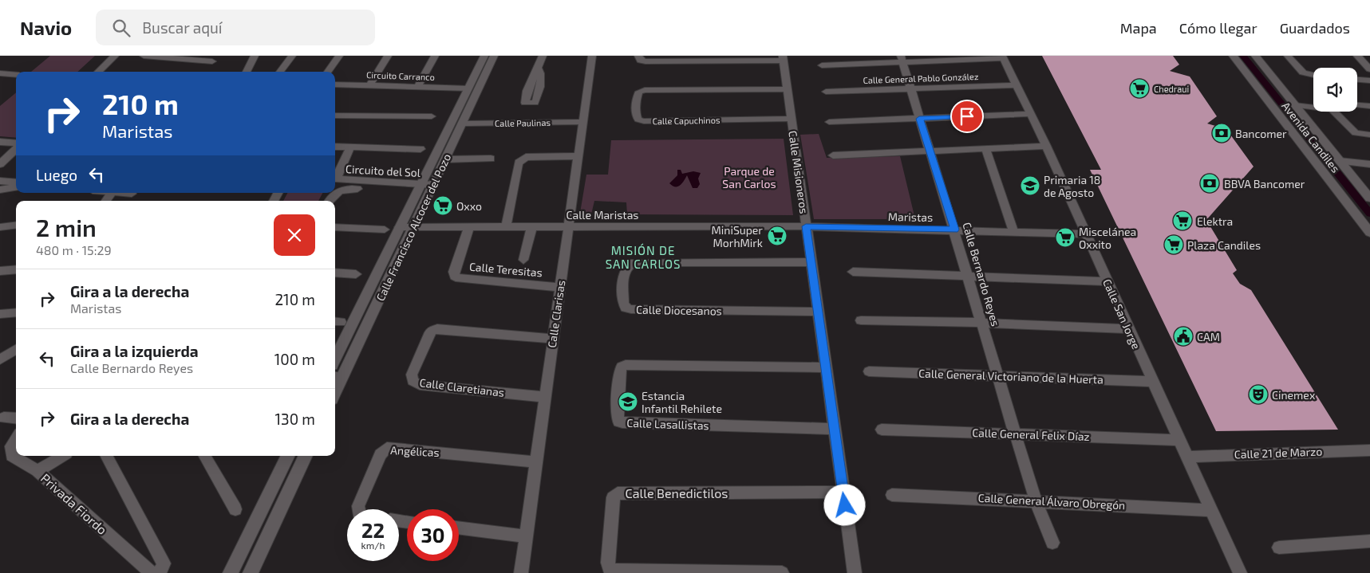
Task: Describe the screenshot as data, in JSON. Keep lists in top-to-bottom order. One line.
{"streets":{"street":["Circuito Carranco","Calle General Pablo González","Calle Capuchinos","Calle Paulinas","Avenida Candiles","Circuito del Sol","Calle Misioneros","Calle Maristas","Maristas","Calle Francisco Alcocer del Pozo","Calle Teresitas","Calle Bernardo Reyes","Calle Diocesanos","Calle Clarisas","Calle San Jorge","Calle General Victoriano de la Huerta","Calle Claretianas","Calle Lasallistas","Calle General Felix Díaz","Angélicas","Calle 21 de Marzo","Calle Benedictilos","Calle General Álvaro Obregón","Privada Fiordo"]},"crossings":[["Circuito Carranco","Calle Francisco Alcocer del Pozo"],["Calle General Pablo González","Calle Bernardo Reyes"],["Calle General Pablo González","Calle San Jorge"],["Calle Capuchinos","Calle Misioneros"],["Calle Paulinas","Calle Francisco Alcocer del Pozo"],["Calle Paulinas","Calle Clarisas"],["Circuito del Sol","Calle Francisco Alcocer del Pozo"],["Calle Misioneros","Calle Maristas"],["Calle Misioneros","Maristas"],["Calle Misioneros","Calle Diocesanos"],["Calle Misioneros","Calle Lasallistas"],["Calle Misioneros","Calle Benedictilos"],["Calle Maristas","Maristas"],["Calle Maristas","Calle Francisco Alcocer del Pozo"],["Calle Maristas","Calle Teresitas"],["Calle Maristas","Calle Clarisas"],["Maristas","Calle Bernardo Reyes"],["Maristas","Calle San Jorge"],["Calle Teresitas","Calle Clarisas"],["Calle Bernardo Reyes","Calle General Victoriano de la Huerta"],["Calle Bernardo Reyes","Calle General Felix Díaz"],["Calle Bernardo Reyes","Calle General Álvaro Obregón"],["Calle Clarisas","Calle Claretianas"],["Calle Clarisas","Angélicas"],["Calle San Jorge","Calle General Victoriano de la Huerta"],["Calle San Jorge","Calle General Felix Díaz"],["Calle San Jorge","Calle 21 de Marzo"],["Calle San Jorge","Calle General Álvaro Obregón"]],"districts":["MISIÓN DE SAN CARLOS"],"parks":["Parque de San Carlos"],"places":{"supermarket":["Chedraui","Oxxo","Elektra","MiniSuper MorhMirk","Miscelánea Oxxito","Plaza Candiles"],"bank":["Bancomer","BBVA Bancomer"],"school or university":["Primaria 18 de Agosto","Estancia Infantil Rehilete"],"public building":["CAM"],"theatre":["Cinemex"]},"page":{"header":"Navio","search":"Buscar aquí","nav":["Mapa","Cómo llegar","Guardados"],"turn":["210 m","Maristas"],"then":"Luego","heading":["2 min","480 m · 15:29"],"list":[{"name":"Gira a la derecha","note":"Maristas","value":"210 m"},{"name":"Gira a la izquierda","note":"Calle Bernardo Reyes","value":"100 m"},{"name":"Gira a la derecha","value":"130 m"}],"speed":"22 km/h","limit":"30"}}
